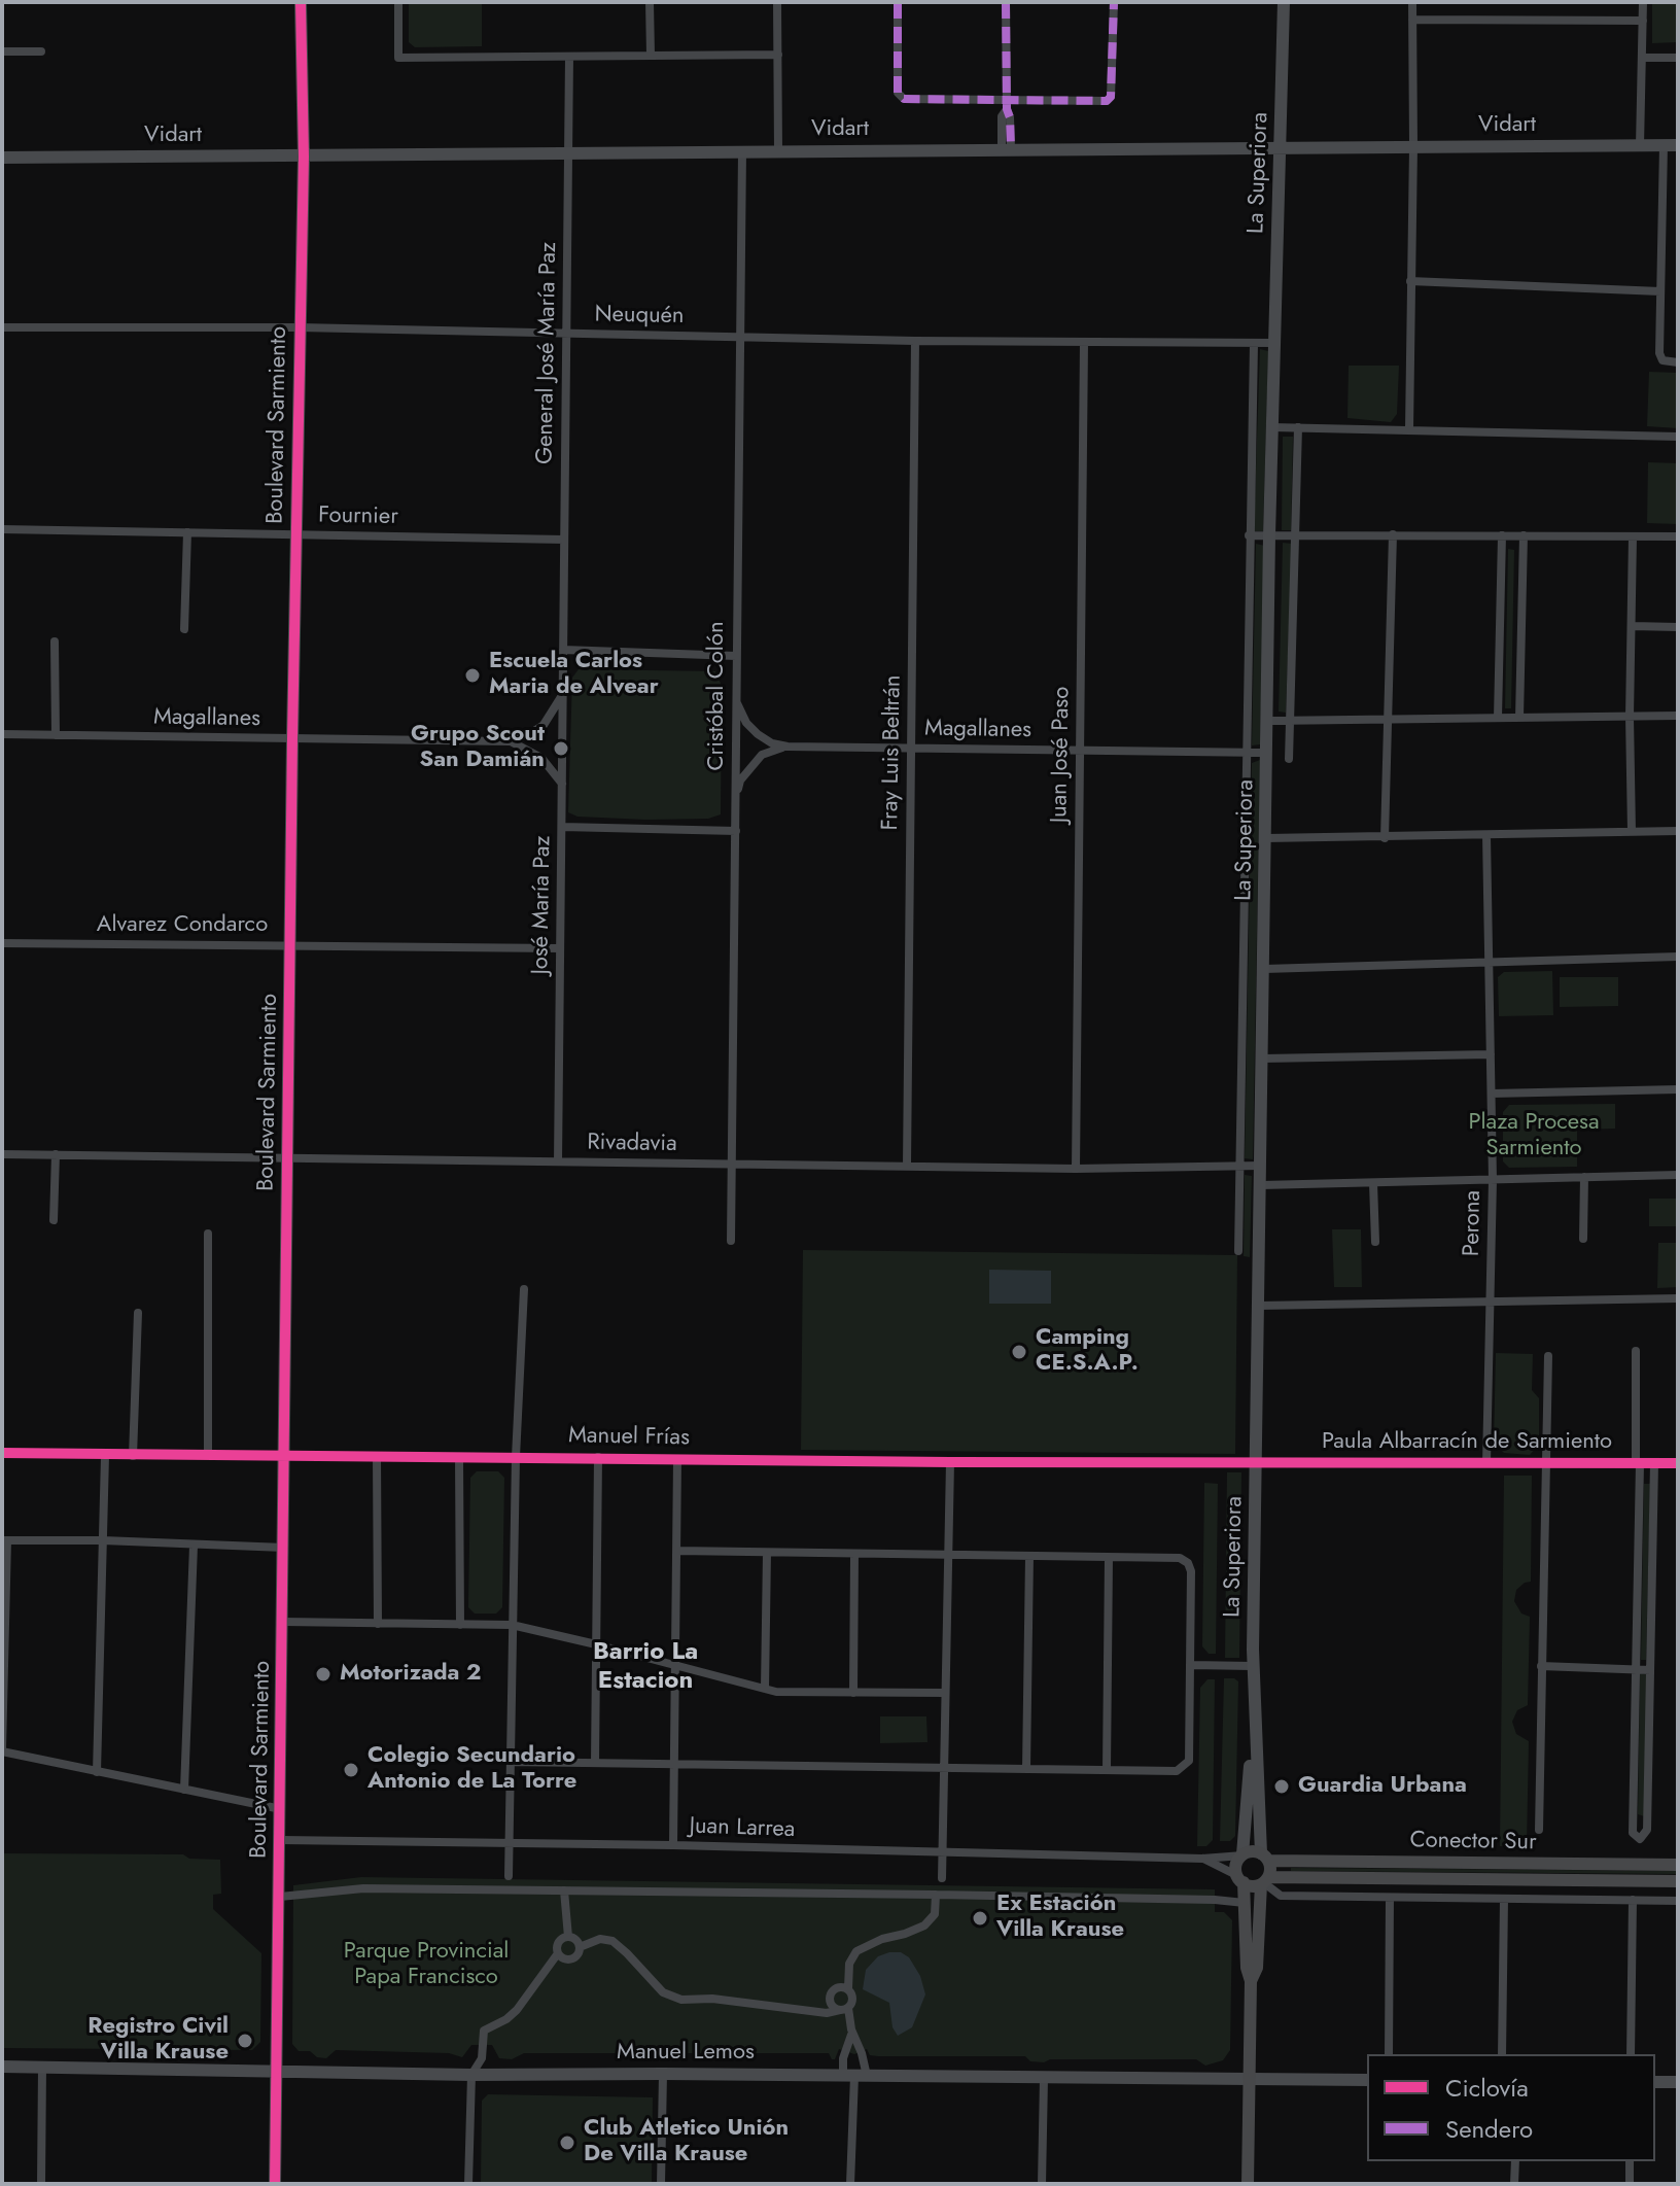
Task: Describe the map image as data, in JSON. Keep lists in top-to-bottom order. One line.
{"streets":{"main road":["Conector Sur"],"street":["Vidart","La Superiora","Neuquén","General José María Paz","Boulevard Sarmiento","Fournier","Cristóbal Colón","Magallanes","Fray Luis Beltrán","Juan José Paso","José María Paz","Alvarez Condarco","Rivadavia","Perona","Manuel Frías","Paula Albarracín de Sarmiento","Juan Larrea","Manuel Lemos"]},"crossings":[["Vidart","La Superiora"],["Vidart","General José María Paz"],["Vidart","Boulevard Sarmiento"],["Vidart","Cristóbal Colón"],["La Superiora","Neuquén"],["La Superiora","Magallanes"],["La Superiora","Rivadavia"],["La Superiora","Manuel Frías"],["La Superiora","Paula Albarracín de Sarmiento"],["La Superiora","Juan Larrea"],["La Superiora","Conector Sur"],["Neuquén","General José María Paz"],["Neuquén","Boulevard Sarmiento"],["Neuquén","Cristóbal Colón"],["Neuquén","Fray Luis Beltrán"],["Neuquén","Juan José Paso"],["General José María Paz","Fournier"],["General José María Paz","José María Paz"],["Boulevard Sarmiento","Fournier"],["Boulevard Sarmiento","Magallanes"],["Boulevard Sarmiento","Alvarez Condarco"],["Boulevard Sarmiento","Rivadavia"],["Boulevard Sarmiento","Manuel Frías"],["Boulevard Sarmiento","Juan Larrea"],["Boulevard Sarmiento","Manuel Lemos"],["Cristóbal Colón","Magallanes"],["Cristóbal Colón","Rivadavia"],["Magallanes","Fray Luis Beltrán"],["Magallanes","Juan José Paso"],["Fray Luis Beltrán","Rivadavia"],["Juan José Paso","Rivadavia"],["José María Paz","Alvarez Condarco"],["José María Paz","Rivadavia"],["Perona","Paula Albarracín de Sarmiento"],["Manuel Frías","Paula Albarracín de Sarmiento"],["Juan Larrea","Conector Sur"]],"districts":["Barrio La Estacion"],"parks":["Plaza Procesa Sarmiento","Parque Provincial Papa Francisco"],"places":["Escuela Carlos Maria de Alvear","Grupo Scout San Damián","Camping CE.S.A.P.","Motorizada 2","Colegio Secundario Antonio de La Torre","Guardia Urbana","Ex Estación Villa Krause","Registro Civil Villa Krause","Club Atletico Unión De Villa Krause"],"legend":["Ciclovía","Sendero"]}
